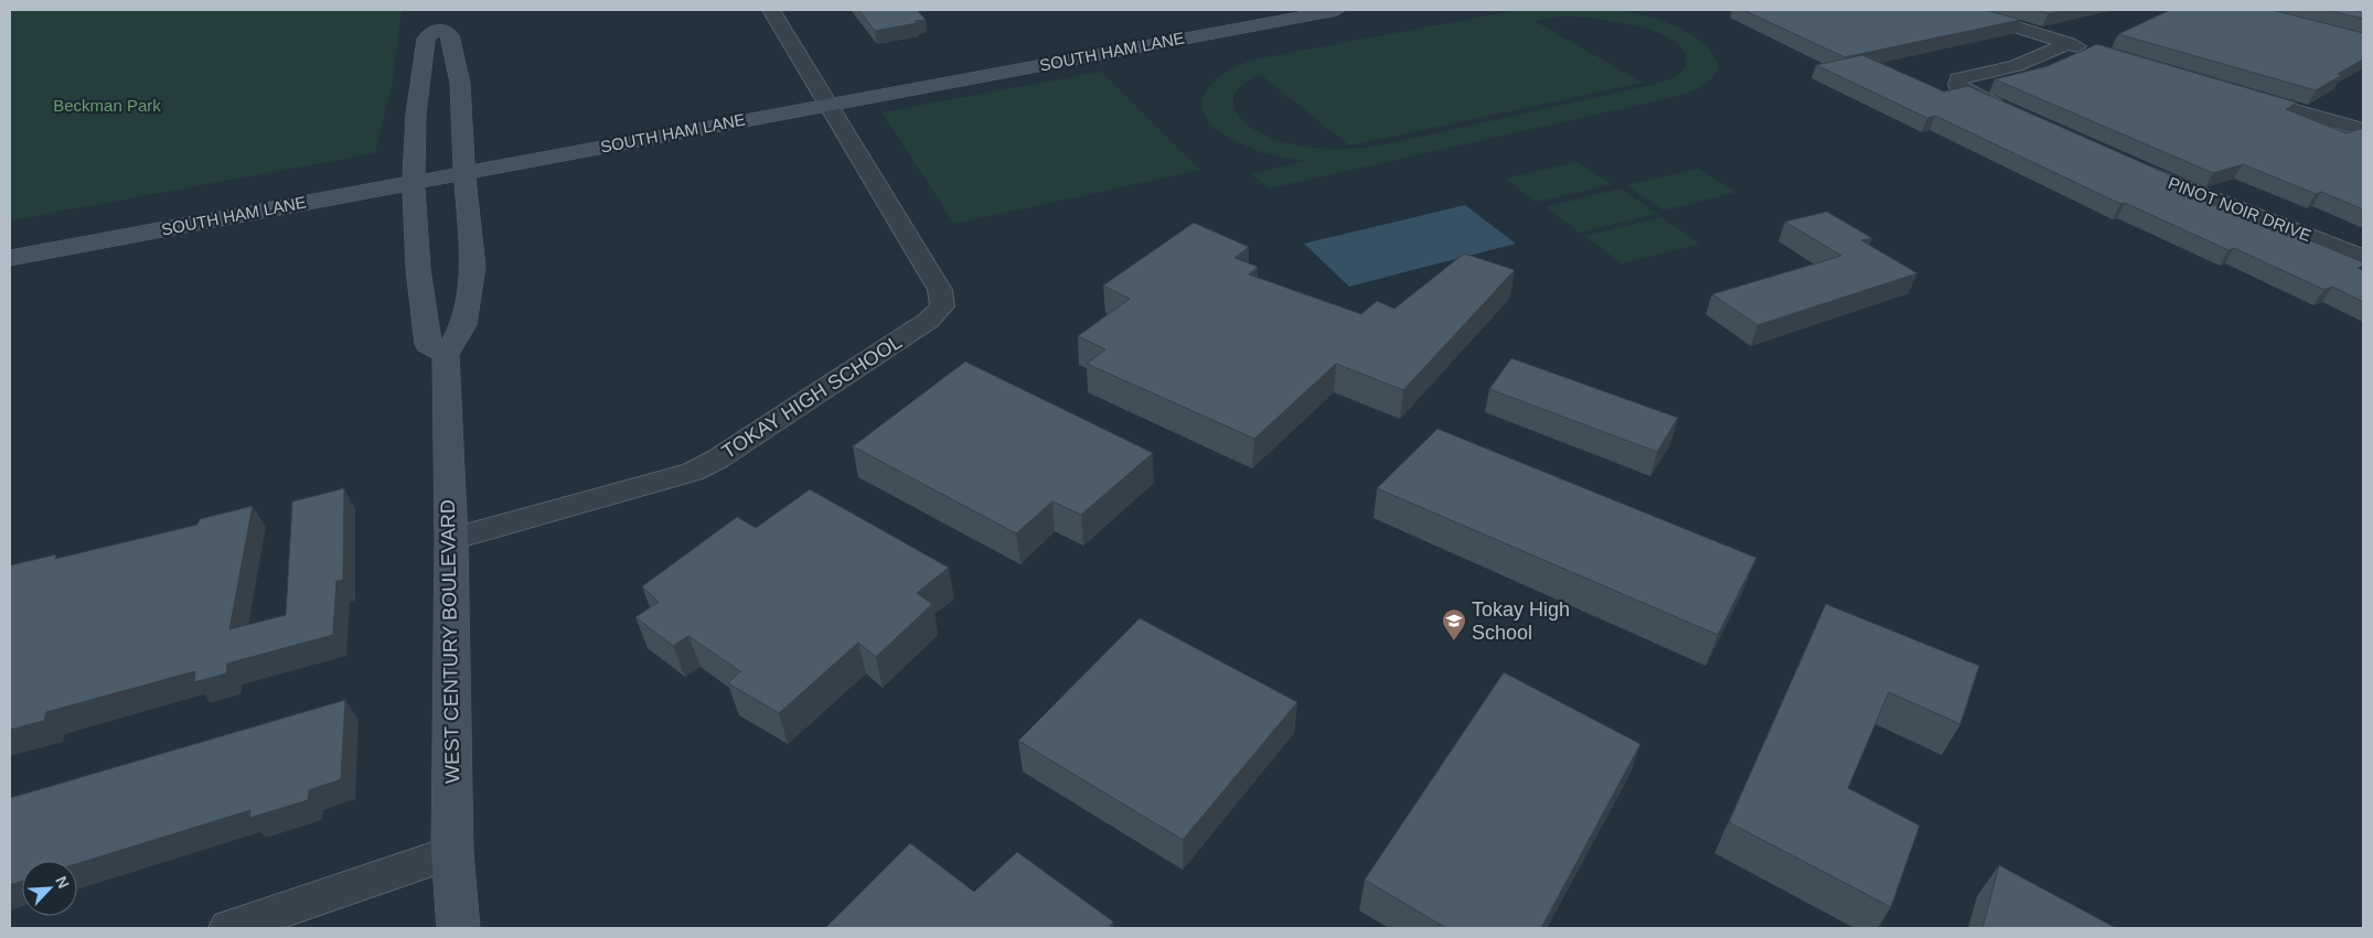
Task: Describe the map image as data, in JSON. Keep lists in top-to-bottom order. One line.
{"streets":{"main road":["SOUTH HAM LANE","WEST CENTURY BOULEVARD"],"street":["PINOT NOIR DRIVE","TOKAY HIGH SCHOOL"]},"crossings":[["SOUTH HAM LANE","TOKAY HIGH SCHOOL"],["TOKAY HIGH SCHOOL","WEST CENTURY BOULEVARD"]],"parks":["Beckman Park"],"places":{"school or university":["Tokay High School"]},"north":"top right"}
